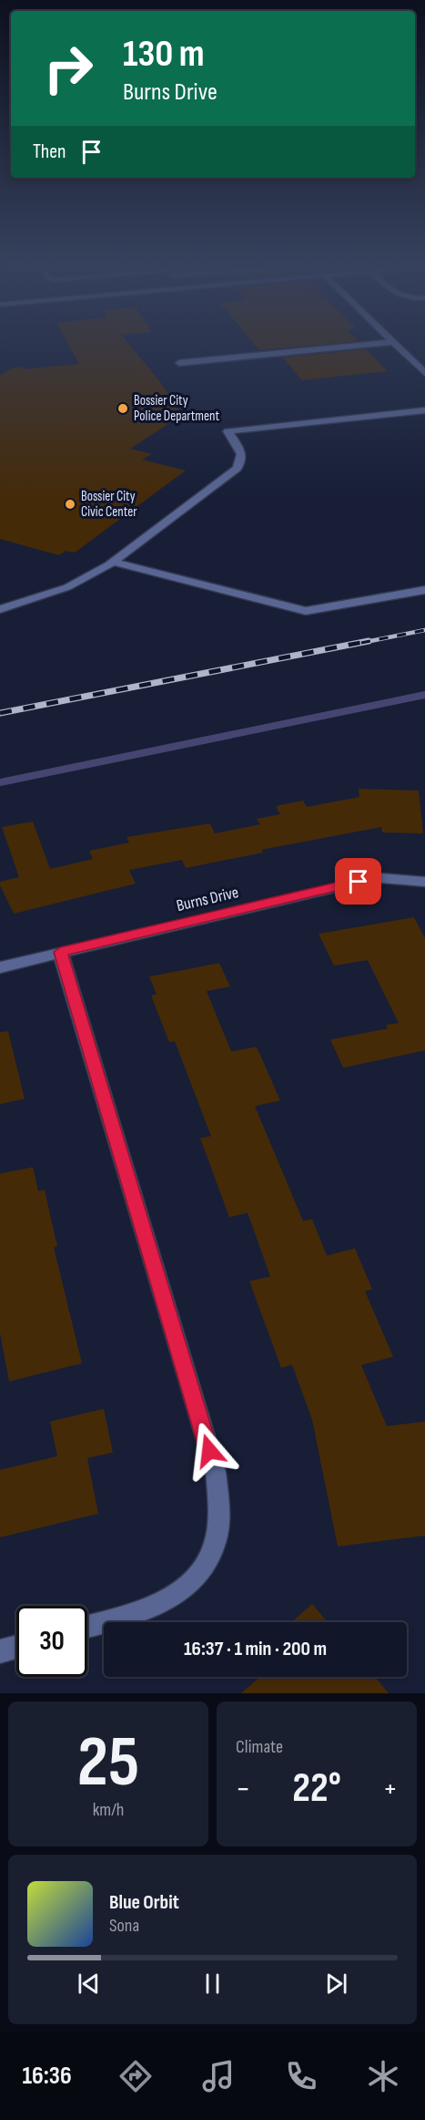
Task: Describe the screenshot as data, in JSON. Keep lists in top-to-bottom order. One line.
{"streets":{"street":["Burns Drive"]},"places":["Bossier City Police Department","Bossier City Civic Center"],"page":{"turn":["130 m","Burns Drive"],"then":"Then","limit":"30","trip":"16:37 · 1 min · 200 m","tile":[["25","km/h"],"Climate"],"heat":["−","22°","+"],"song":["Blue Orbit","Sona"],"tabs":"16:36"}}
